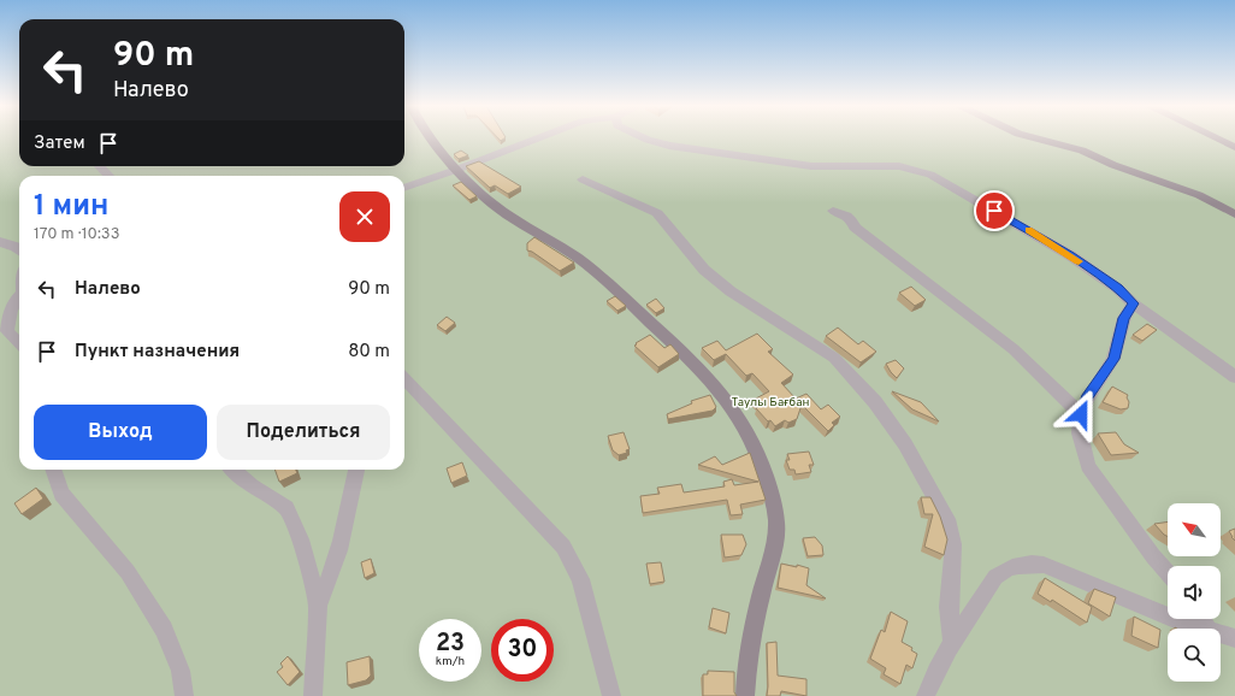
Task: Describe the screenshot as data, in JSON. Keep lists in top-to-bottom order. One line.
{"parks":["Таулы Бағбан"],"north":"top left","page":{"turn":["90 m","Налево"],"then":"Затем","heading":["1 мин","170 m · 10:33"],"list":[{"name":"Налево","value":"90 m"},{"name":"Пункт назначения","value":"80 m"}],"buttons":["Выход","Поделиться"],"speed":"23 km/h","limit":"30"}}
